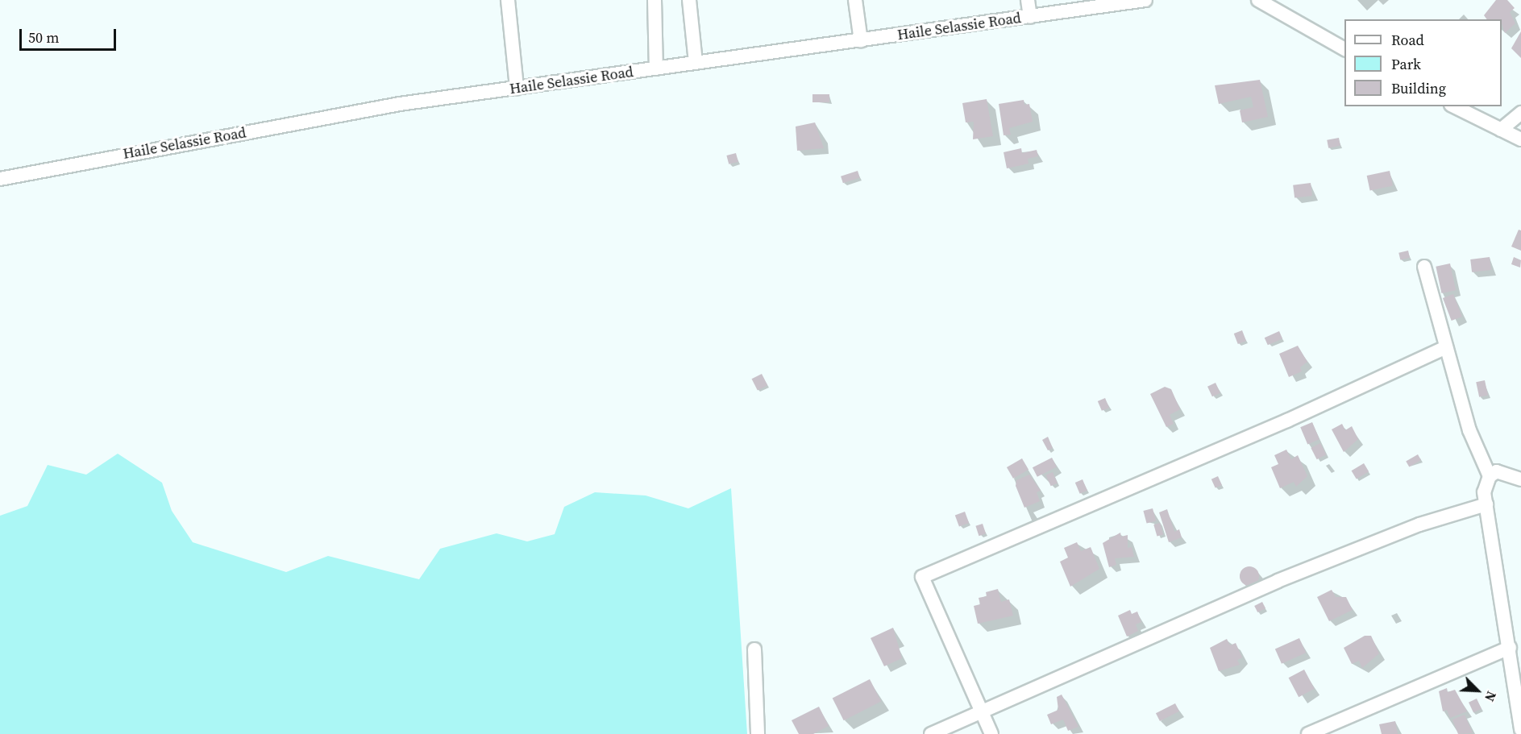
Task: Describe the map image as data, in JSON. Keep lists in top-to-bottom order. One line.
{"streets":{"street":["Haile Selassie Road"]},"legend":["Road","Park","Building"],"scale_bar":"50 m","north":"bottom right"}
